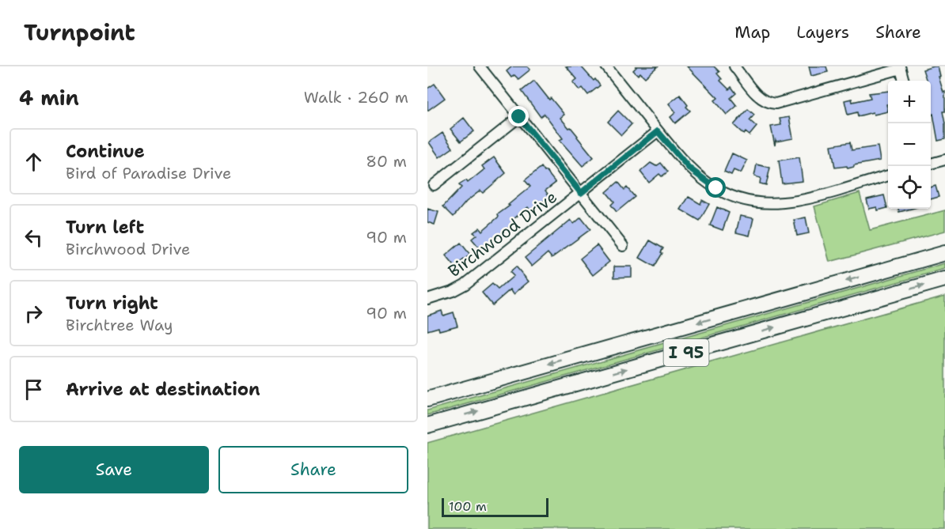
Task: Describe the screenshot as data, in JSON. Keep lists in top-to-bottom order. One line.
{"streets":{"highway":["I 95"],"street":["Birchwood Drive"]},"scale_bar":"100 m","page":{"header":"Turnpoint","nav":["Map","Layers","Share"],"heading":["4 min","Walk · 260 m"],"map_buttons":["+","−"],"list":[["Continue","Bird of Paradise Drive","80 m"],["Turn left","Birchwood Drive","90 m"],["Turn right","Birchtree Way","90 m"],"Arrive at destination"],"buttons":["Save","Share"],"scale":"100 m"}}
